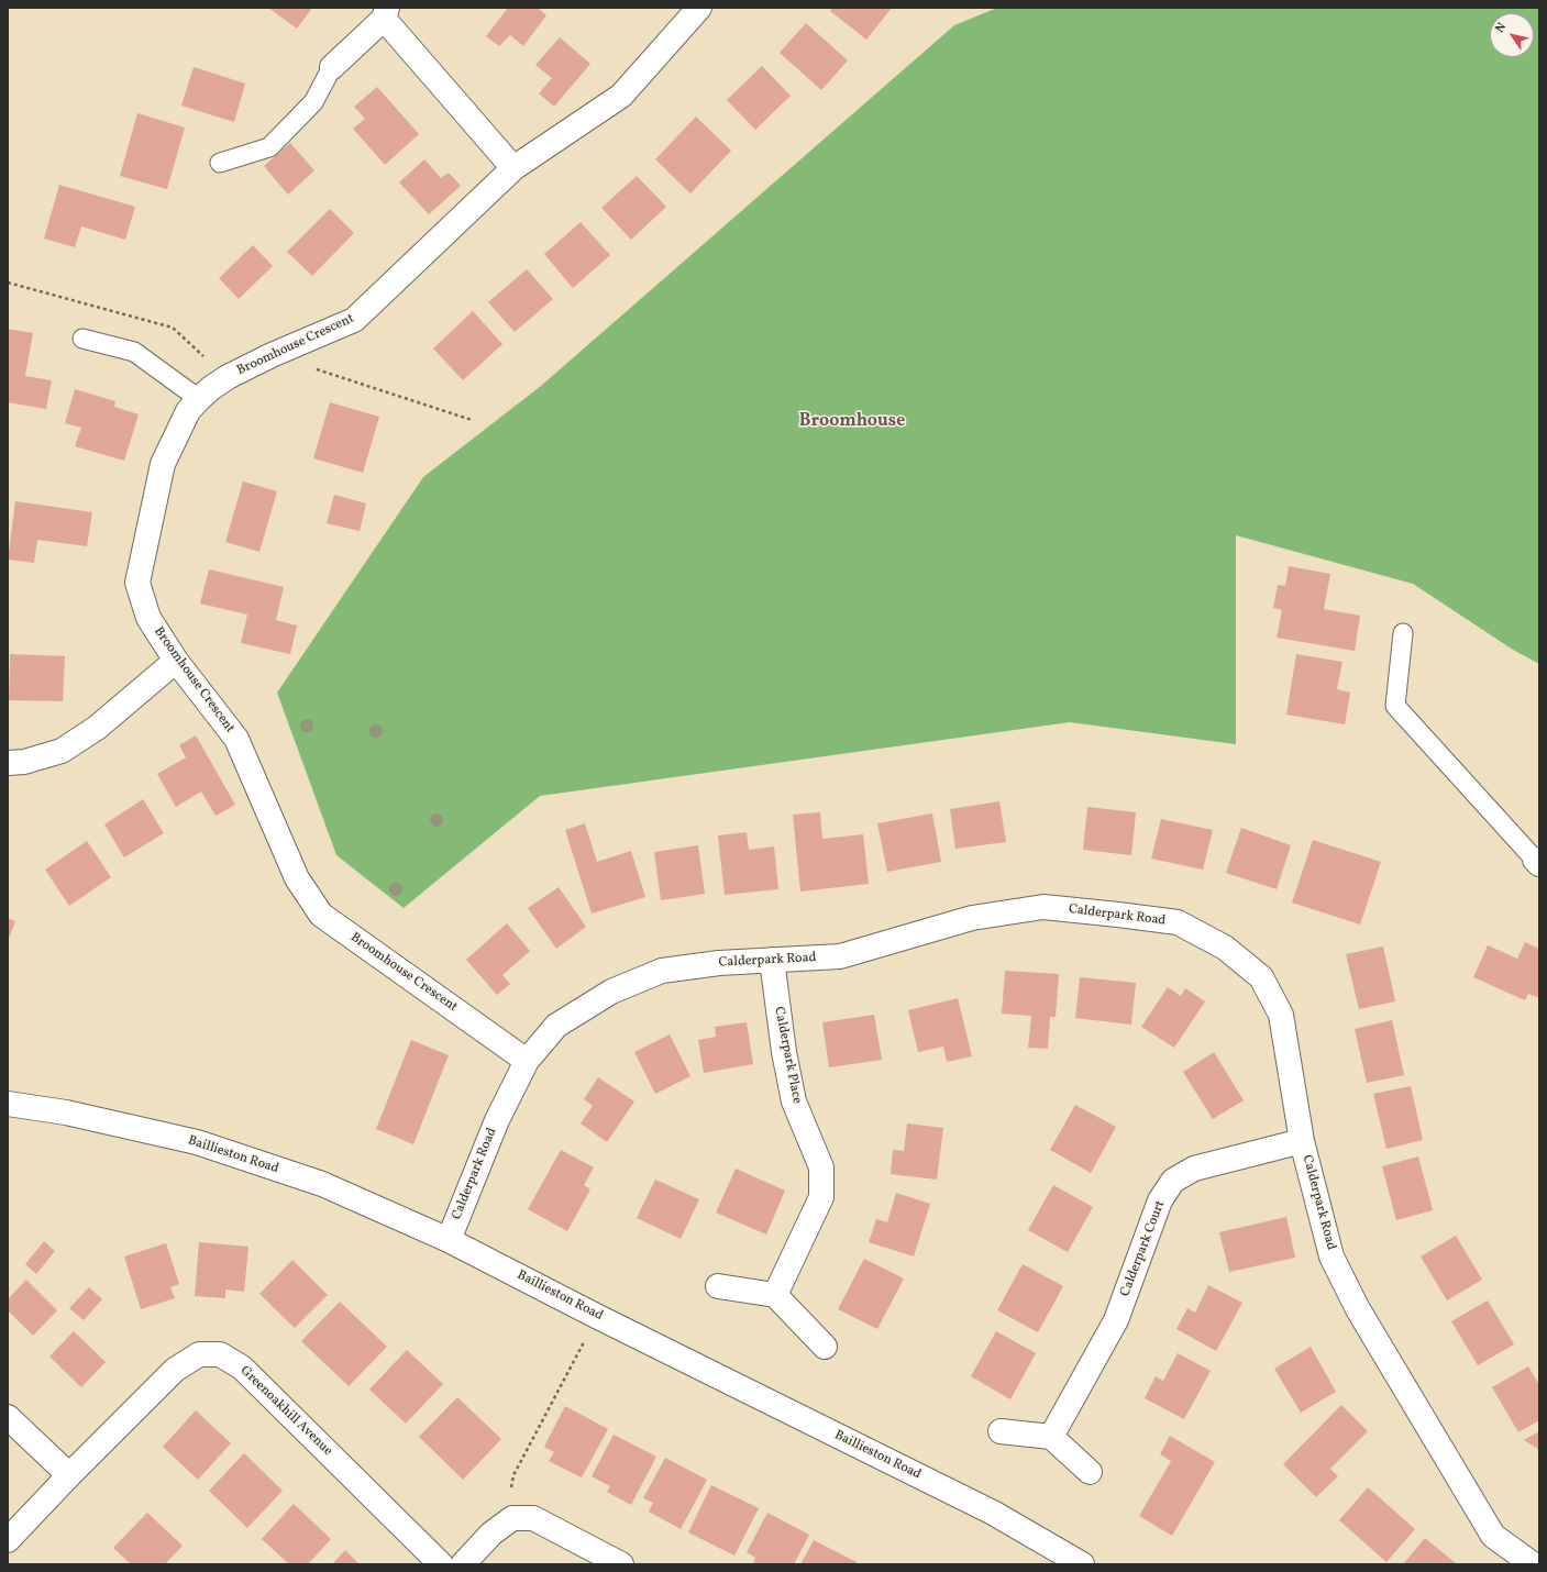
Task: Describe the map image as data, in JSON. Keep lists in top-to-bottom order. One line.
{"streets":{"street":["Broomhouse Crescent","Calderpark Road","Calderpark Place","Baillieston Road","Calderpark Court","Greenoakhill Avenue"]},"crossings":[["Broomhouse Crescent","Calderpark Road"],["Calderpark Road","Calderpark Place"],["Calderpark Road","Baillieston Road"],["Calderpark Road","Calderpark Court"]],"districts":["Broomhouse"],"north":"top left"}
